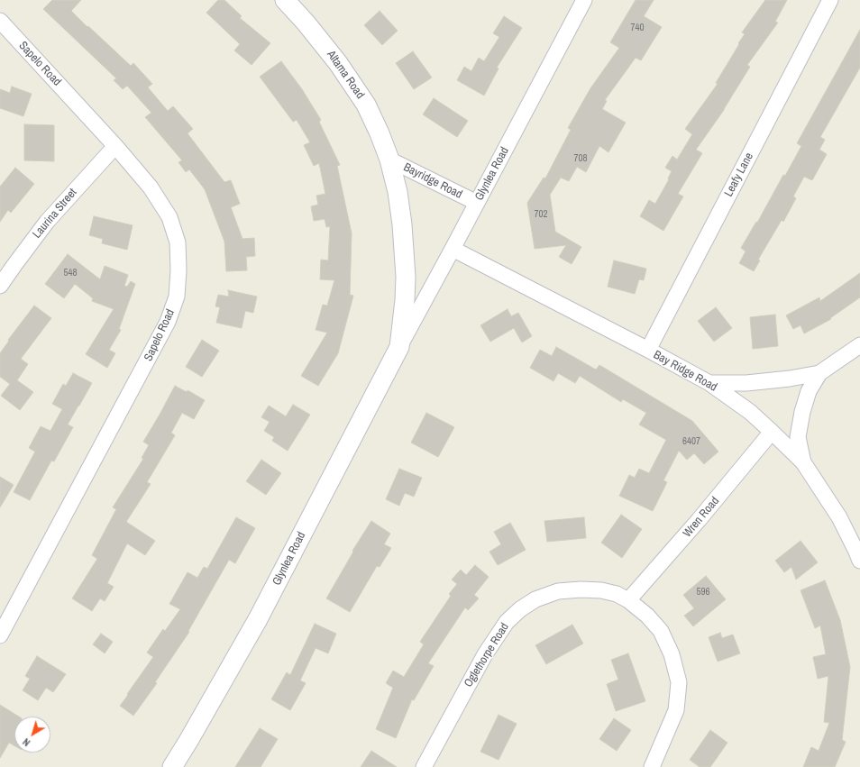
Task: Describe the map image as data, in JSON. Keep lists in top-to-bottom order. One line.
{"streets":{"street":["Sapelo Road","Altama Road","Glynlea Road","Leafy Lane","Bayridge Road","Laurina Street","Bay Ridge Road","Wren Road","Oglethorpe Road"]},"crossings":[["Sapelo Road","Laurina Street"],["Altama Road","Glynlea Road"],["Altama Road","Bayridge Road"],["Glynlea Road","Bayridge Road"],["Glynlea Road","Bay Ridge Road"],["Leafy Lane","Bay Ridge Road"],["Bay Ridge Road","Wren Road"],["Wren Road","Oglethorpe Road"]],"house_numbers":["740","708","702","548","6407","596"],"north":"bottom left"}
